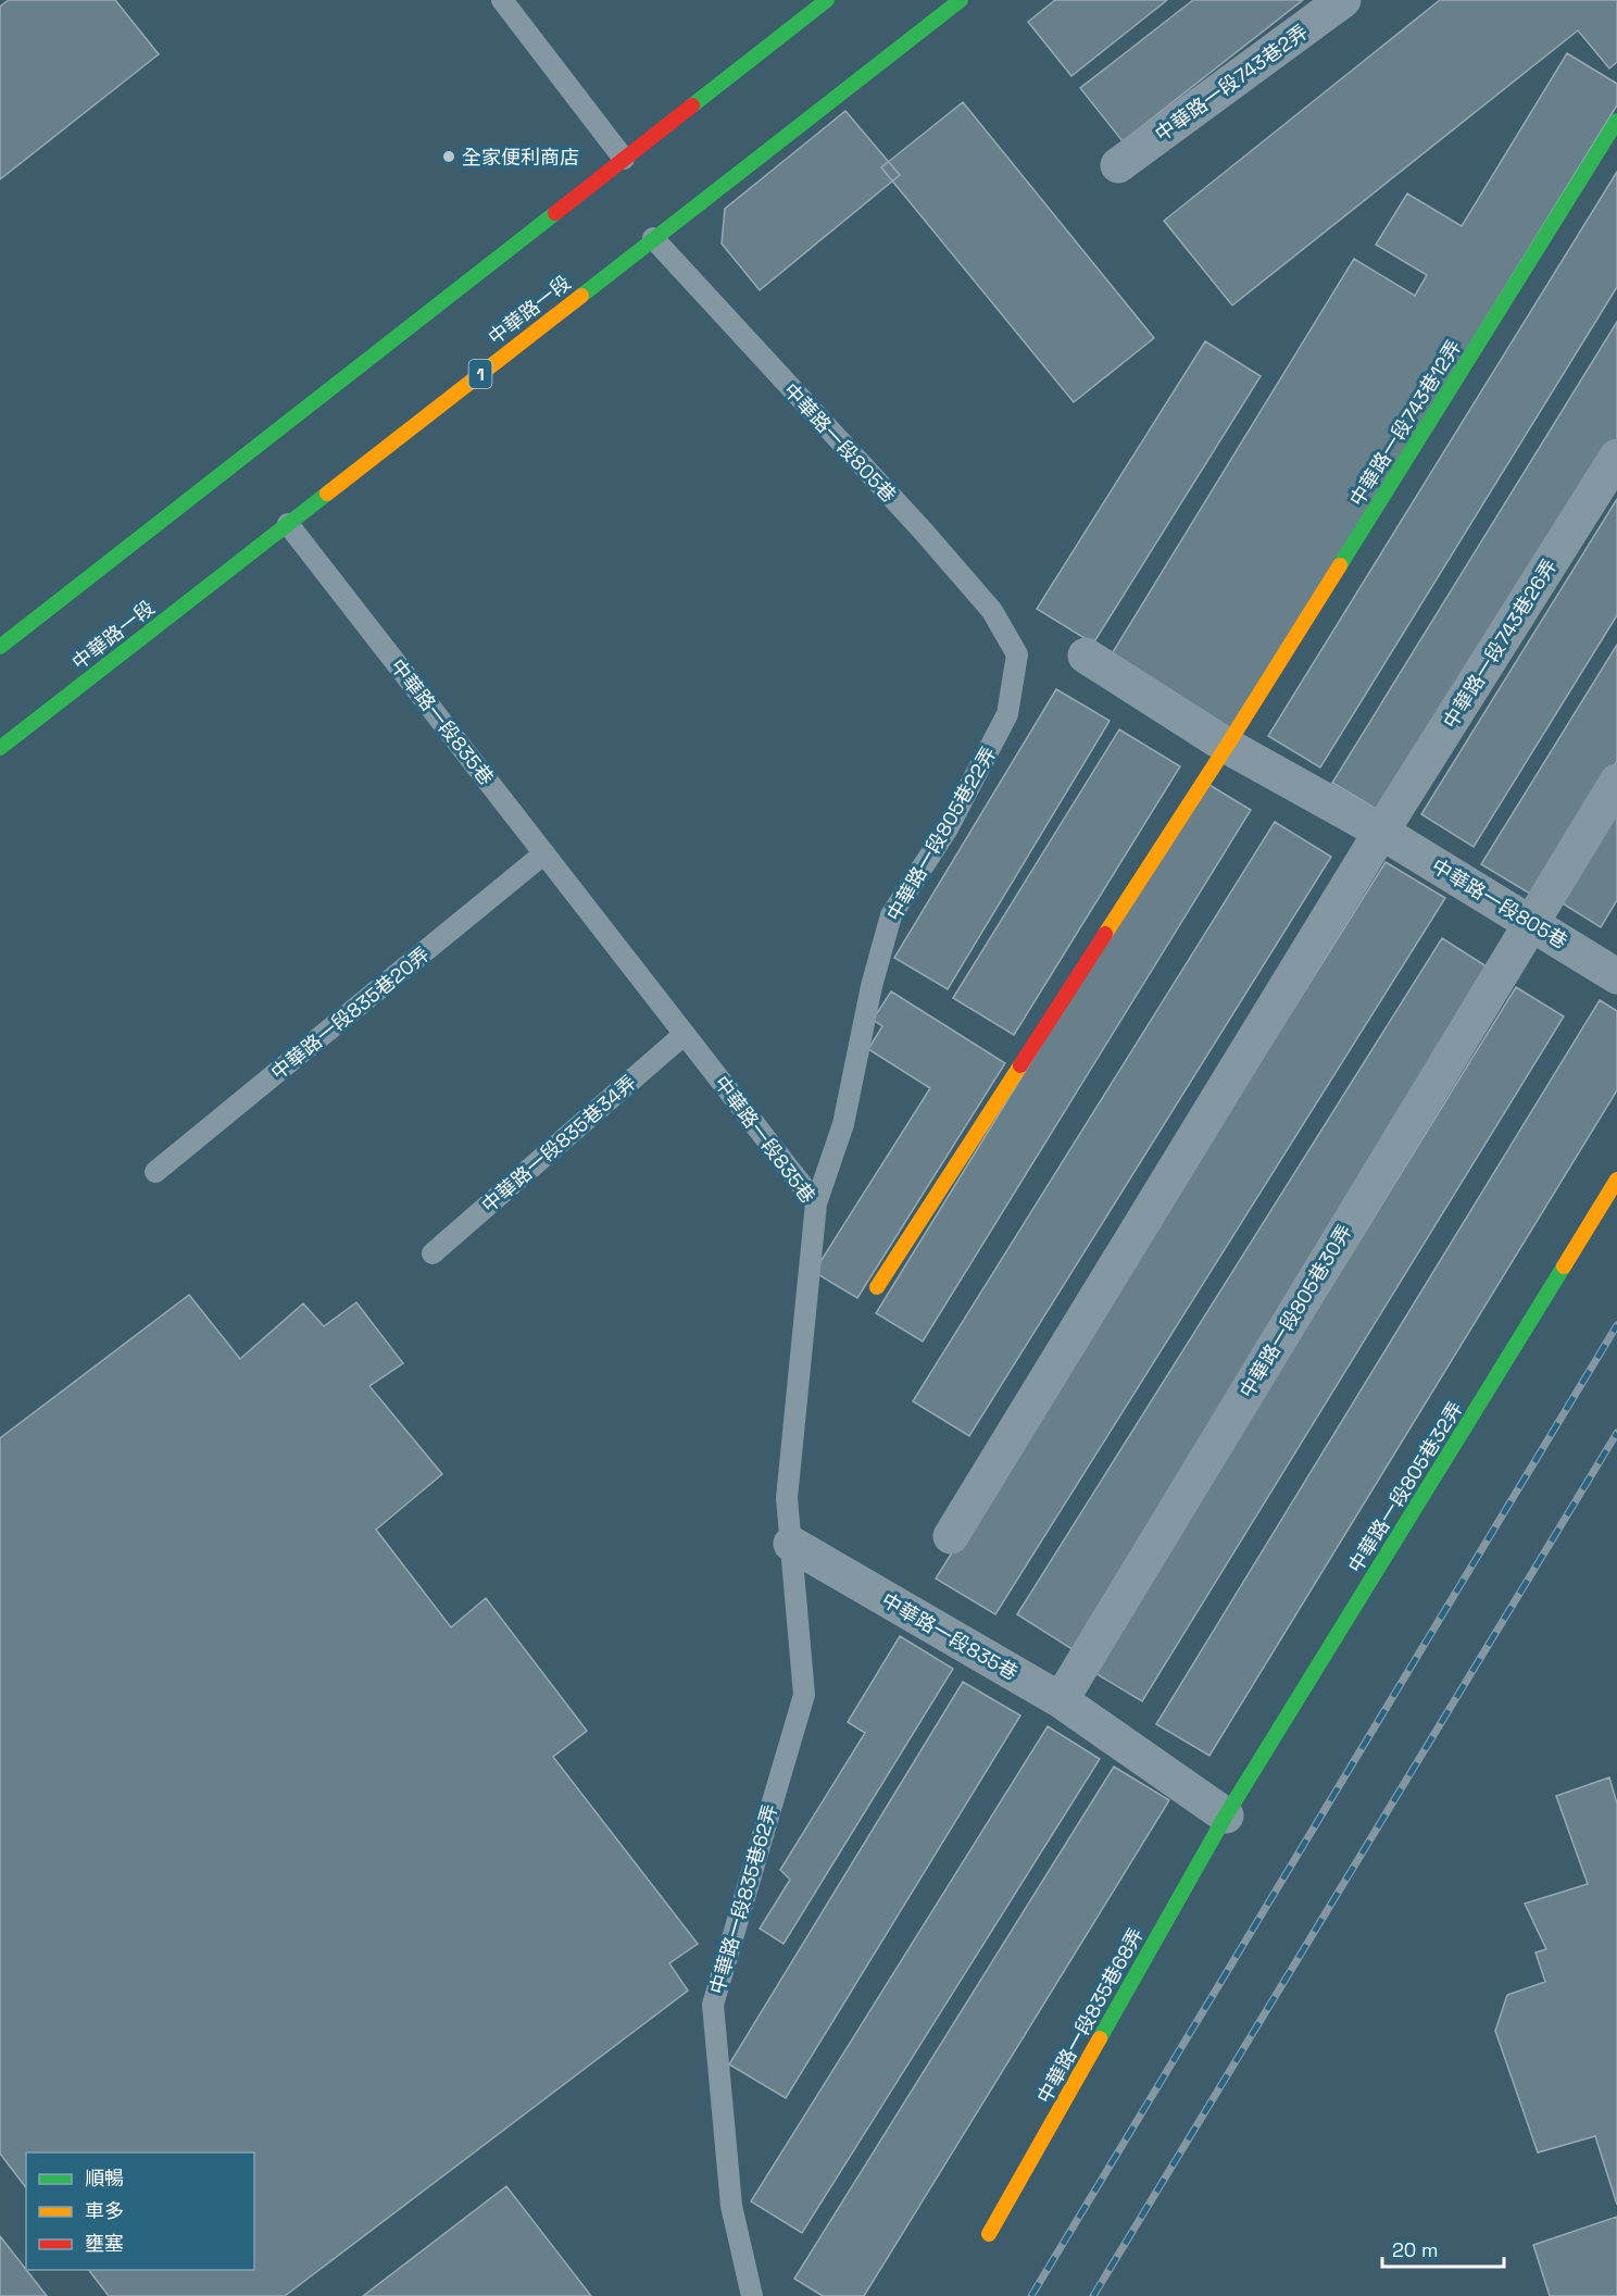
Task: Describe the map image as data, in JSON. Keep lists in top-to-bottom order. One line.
{"streets":{"street":["中華路一段743巷2弄","中華路一段","1","中華路一段743巷12弄","中華路一段805巷","中華路一段743巷26弄","中華路一段835巷","中華路一段805巷30弄","中華路一段805巷32弄","中華路一段835巷68弄"],"lane":["中華路一段805巷22弄","中華路一段835巷20弄","中華路一段835巷34弄","中華路一段835巷62弄"]},"crossings":[["中華路一段","中華路一段805巷"],["中華路一段","中華路一段835巷"],["中華路一段743巷12弄","中華路一段805巷"],["中華路一段805巷","中華路一段743巷26弄"],["中華路一段805巷","中華路一段805巷22弄"],["中華路一段805巷","中華路一段805巷30弄"],["中華路一段835巷","中華路一段805巷22弄"],["中華路一段835巷","中華路一段835巷20弄"],["中華路一段835巷","中華路一段835巷34弄"],["中華路一段835巷","中華路一段805巷30弄"],["中華路一段835巷","中華路一段805巷32弄"],["中華路一段835巷","中華路一段835巷62弄"],["中華路一段835巷","中華路一段835巷68弄"],["中華路一段805巷32弄","中華路一段835巷68弄"]],"places":["全家便利商店"],"legend":["順暢","車多","壅塞"],"scale_bar":"20 m"}
